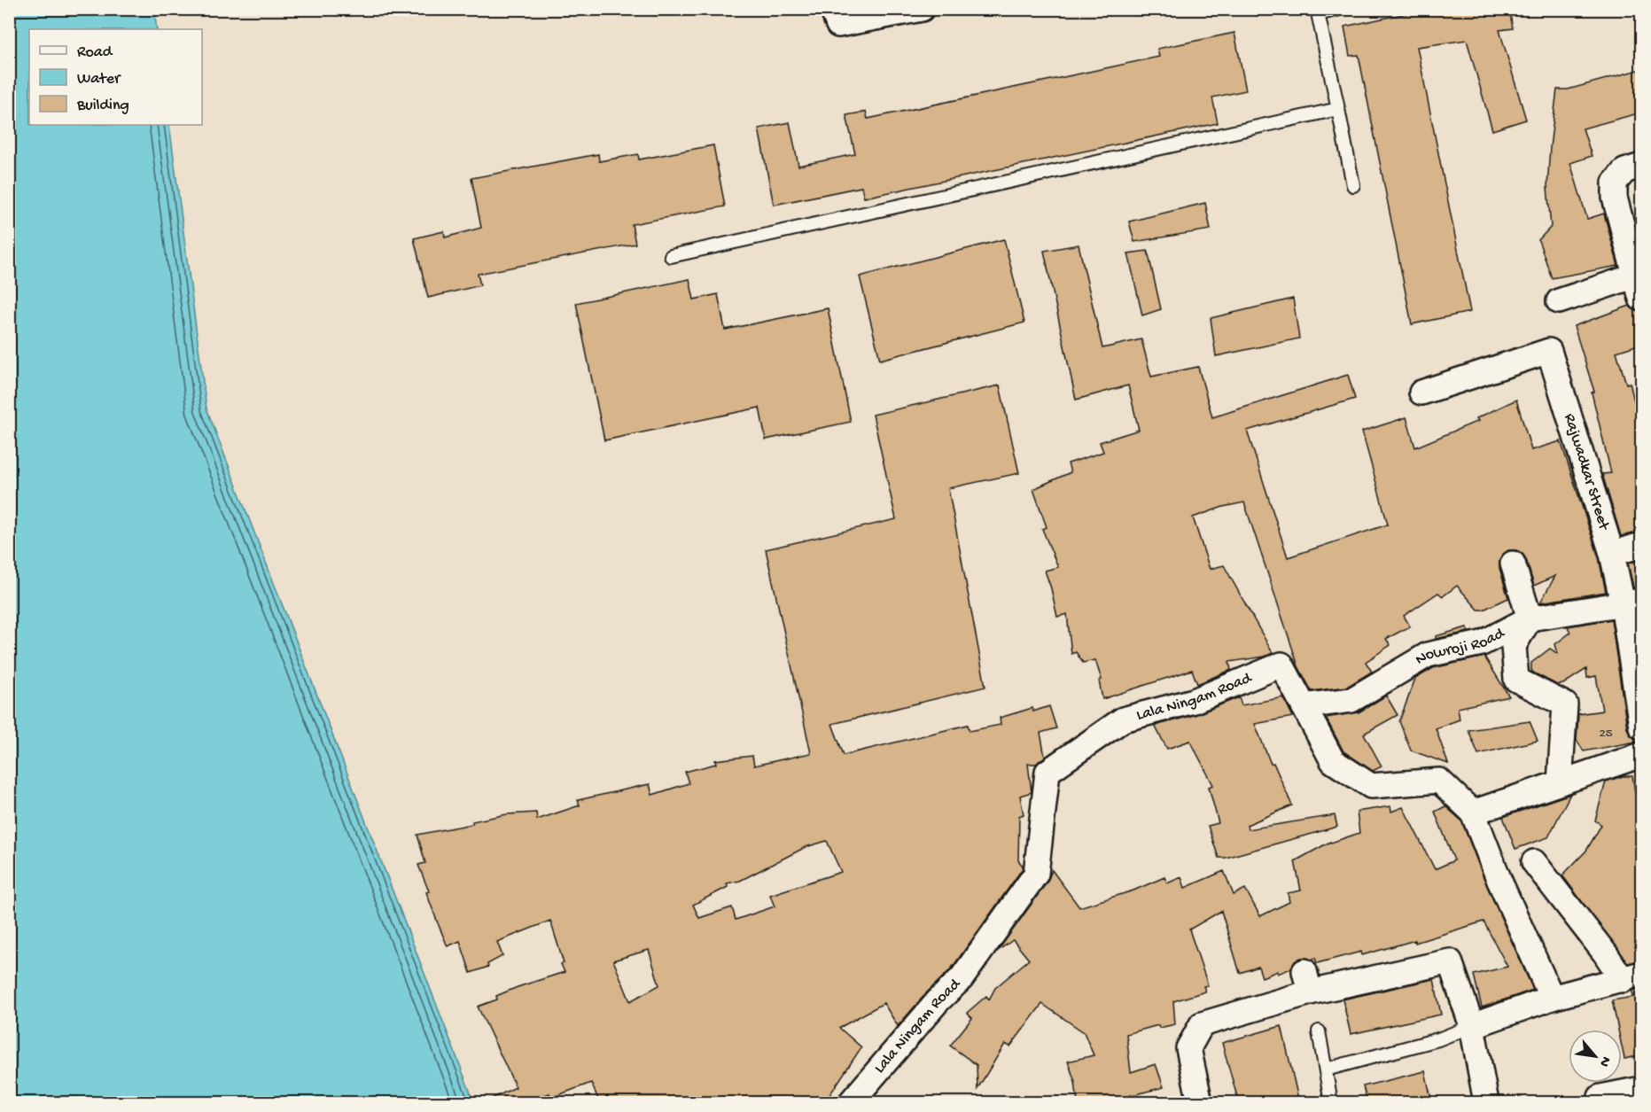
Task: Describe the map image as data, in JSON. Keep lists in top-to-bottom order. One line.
{"streets":{"street":["Rajwadkar Street","Nowroji Road","Lala Ningam Road"]},"crossings":[["Rajwadkar Street","Nowroji Road"],["Nowroji Road","Lala Ningam Road"]],"house_numbers":["25"],"legend":["Road","Water","Building"],"north":"bottom right"}
